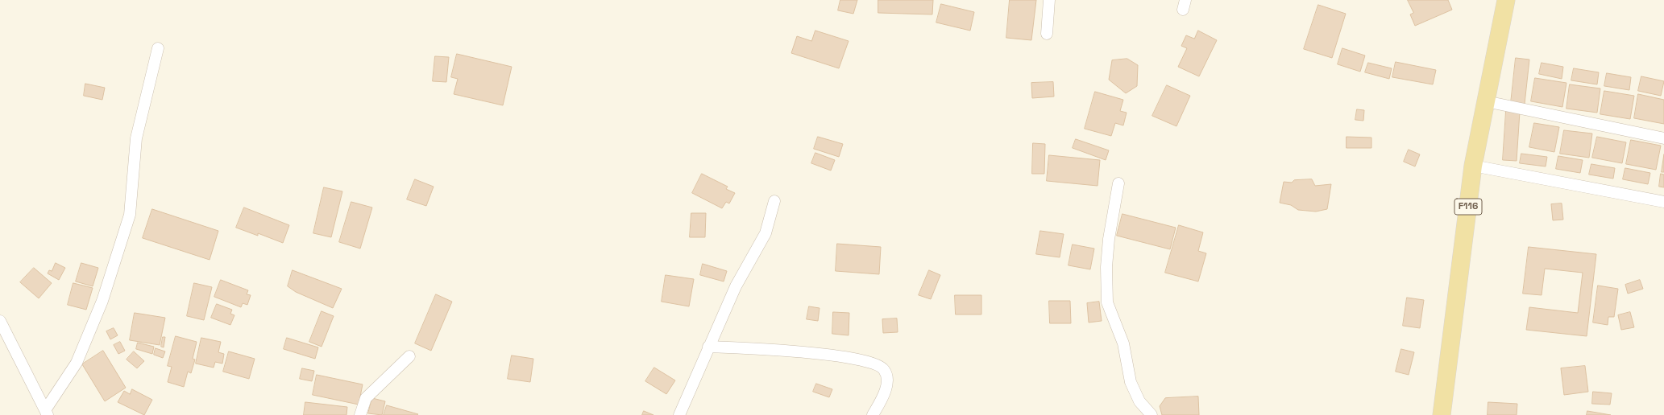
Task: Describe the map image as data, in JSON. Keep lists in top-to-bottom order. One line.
{"streets":{"main road":["F116"]}}
